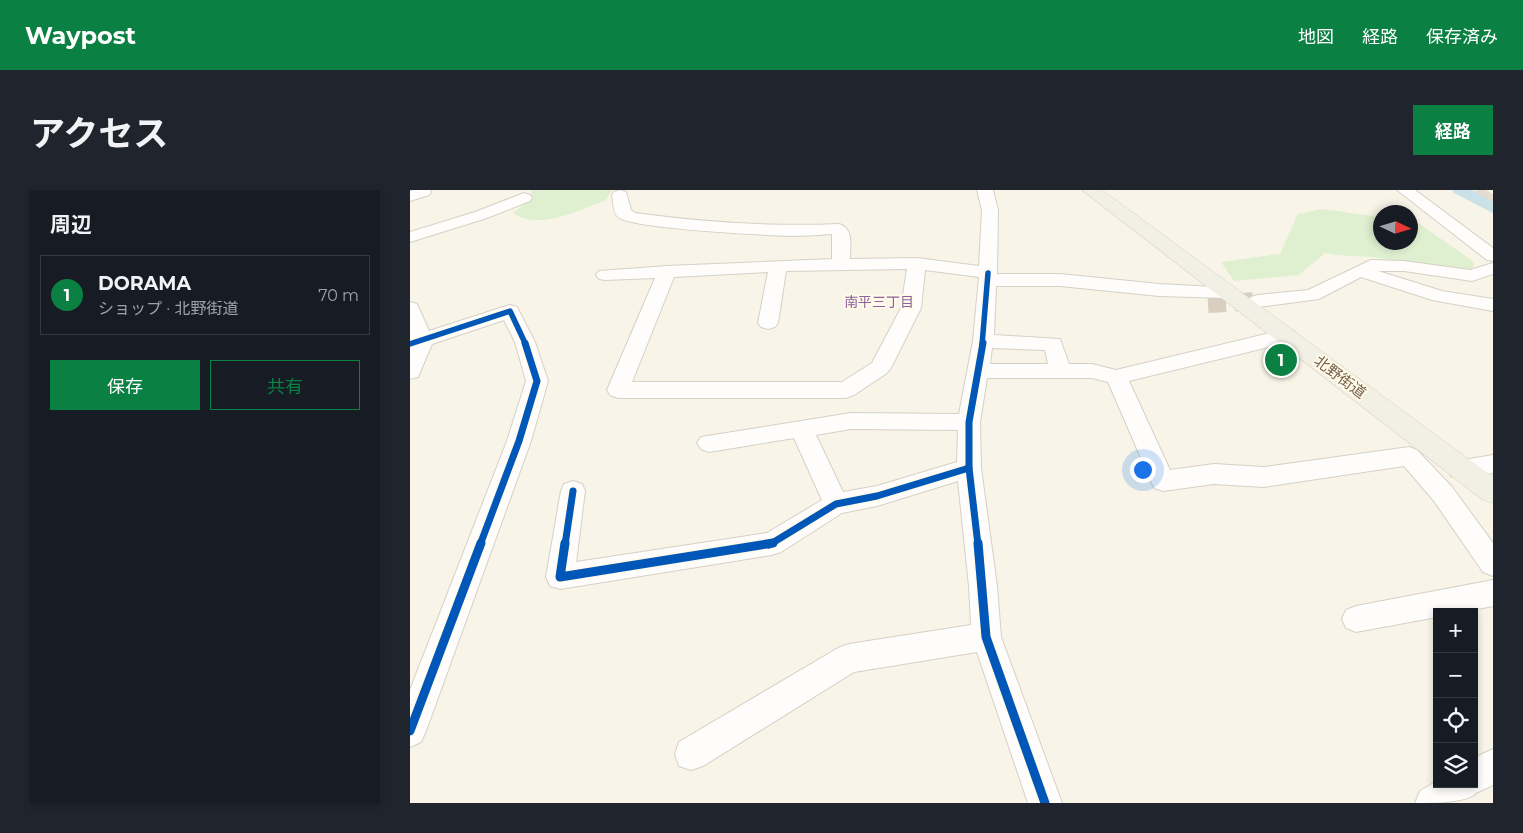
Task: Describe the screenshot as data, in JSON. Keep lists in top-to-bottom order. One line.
{"streets":{"main road":["北野街道"]},"districts":["南平三丁目"],"north":"right","page":{"header":"Waypost","nav":["地図","経路","保存済み"],"title":"アクセス","buttons":["経路",["保存","共有"]],"heading":"周辺","list":[{"mark":"1","name":"DORAMA","note":"ショップ · 北野街道","value":"70 m"}],"pins":"1","map_buttons":["+","−"]}}
